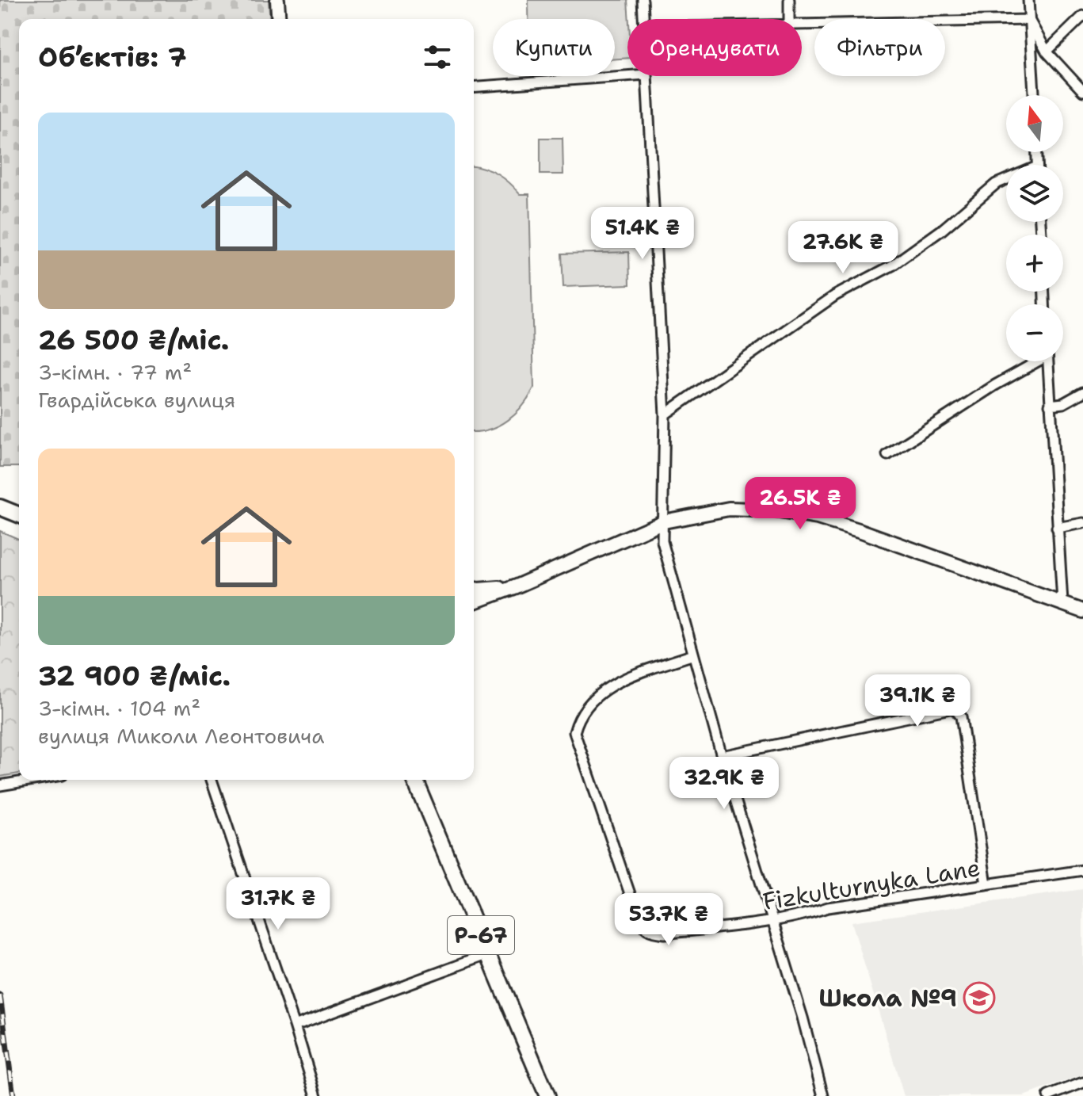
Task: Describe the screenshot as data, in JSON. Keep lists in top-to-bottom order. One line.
{"streets":{"main road":["Р-67"],"street":["Fizkulturnyka Lane"]},"places":{"school or university":["Школа №9"]},"north":"top","page":{"chip":["Купити","Орендувати","Фільтри"],"heading":"Об’єктів: 7","map_buttons":["+","−"],"list":[{"name":"26 500 ₴/міс.","note":"3-кімн. · 77 m² · Гвардійська вулиця"},{"name":"32 900 ₴/міс.","note":"3-кімн. · 104 m² · вулиця Миколи Леонтовича"}],"price":["51.4K ₴","27.6K ₴","26.5K ₴","39.1K ₴","32.9K ₴","31.7K ₴","53.7K ₴"]}}
